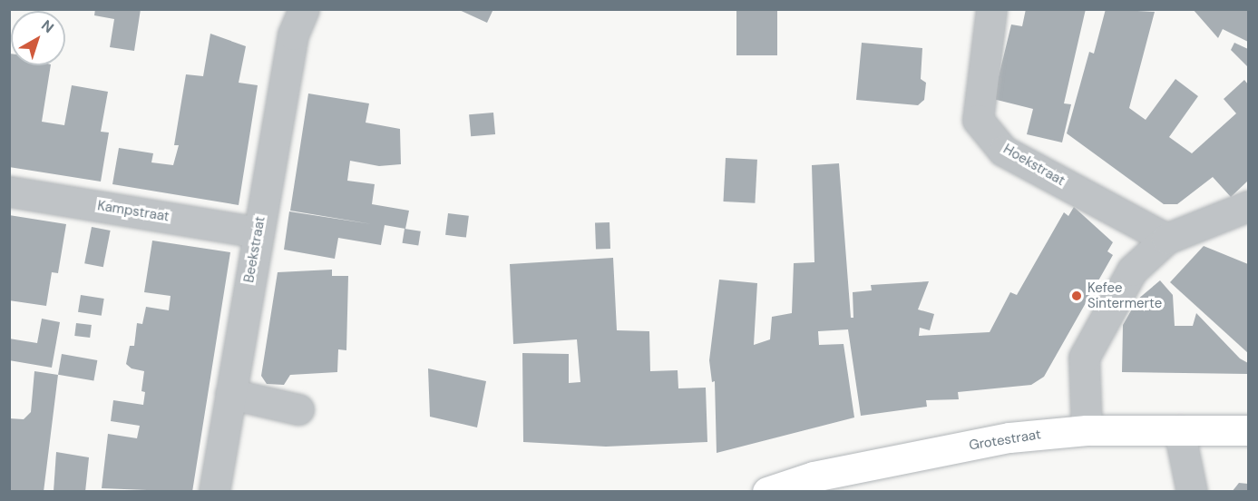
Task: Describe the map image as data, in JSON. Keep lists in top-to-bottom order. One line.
{"streets":{"main road":["Grotestraat"],"street":["Hoekstraat","Kampstraat","Beekstraat"]},"crossings":[["Kampstraat","Beekstraat"]],"places":["Kefee Sintermerte"],"north":"top right"}
